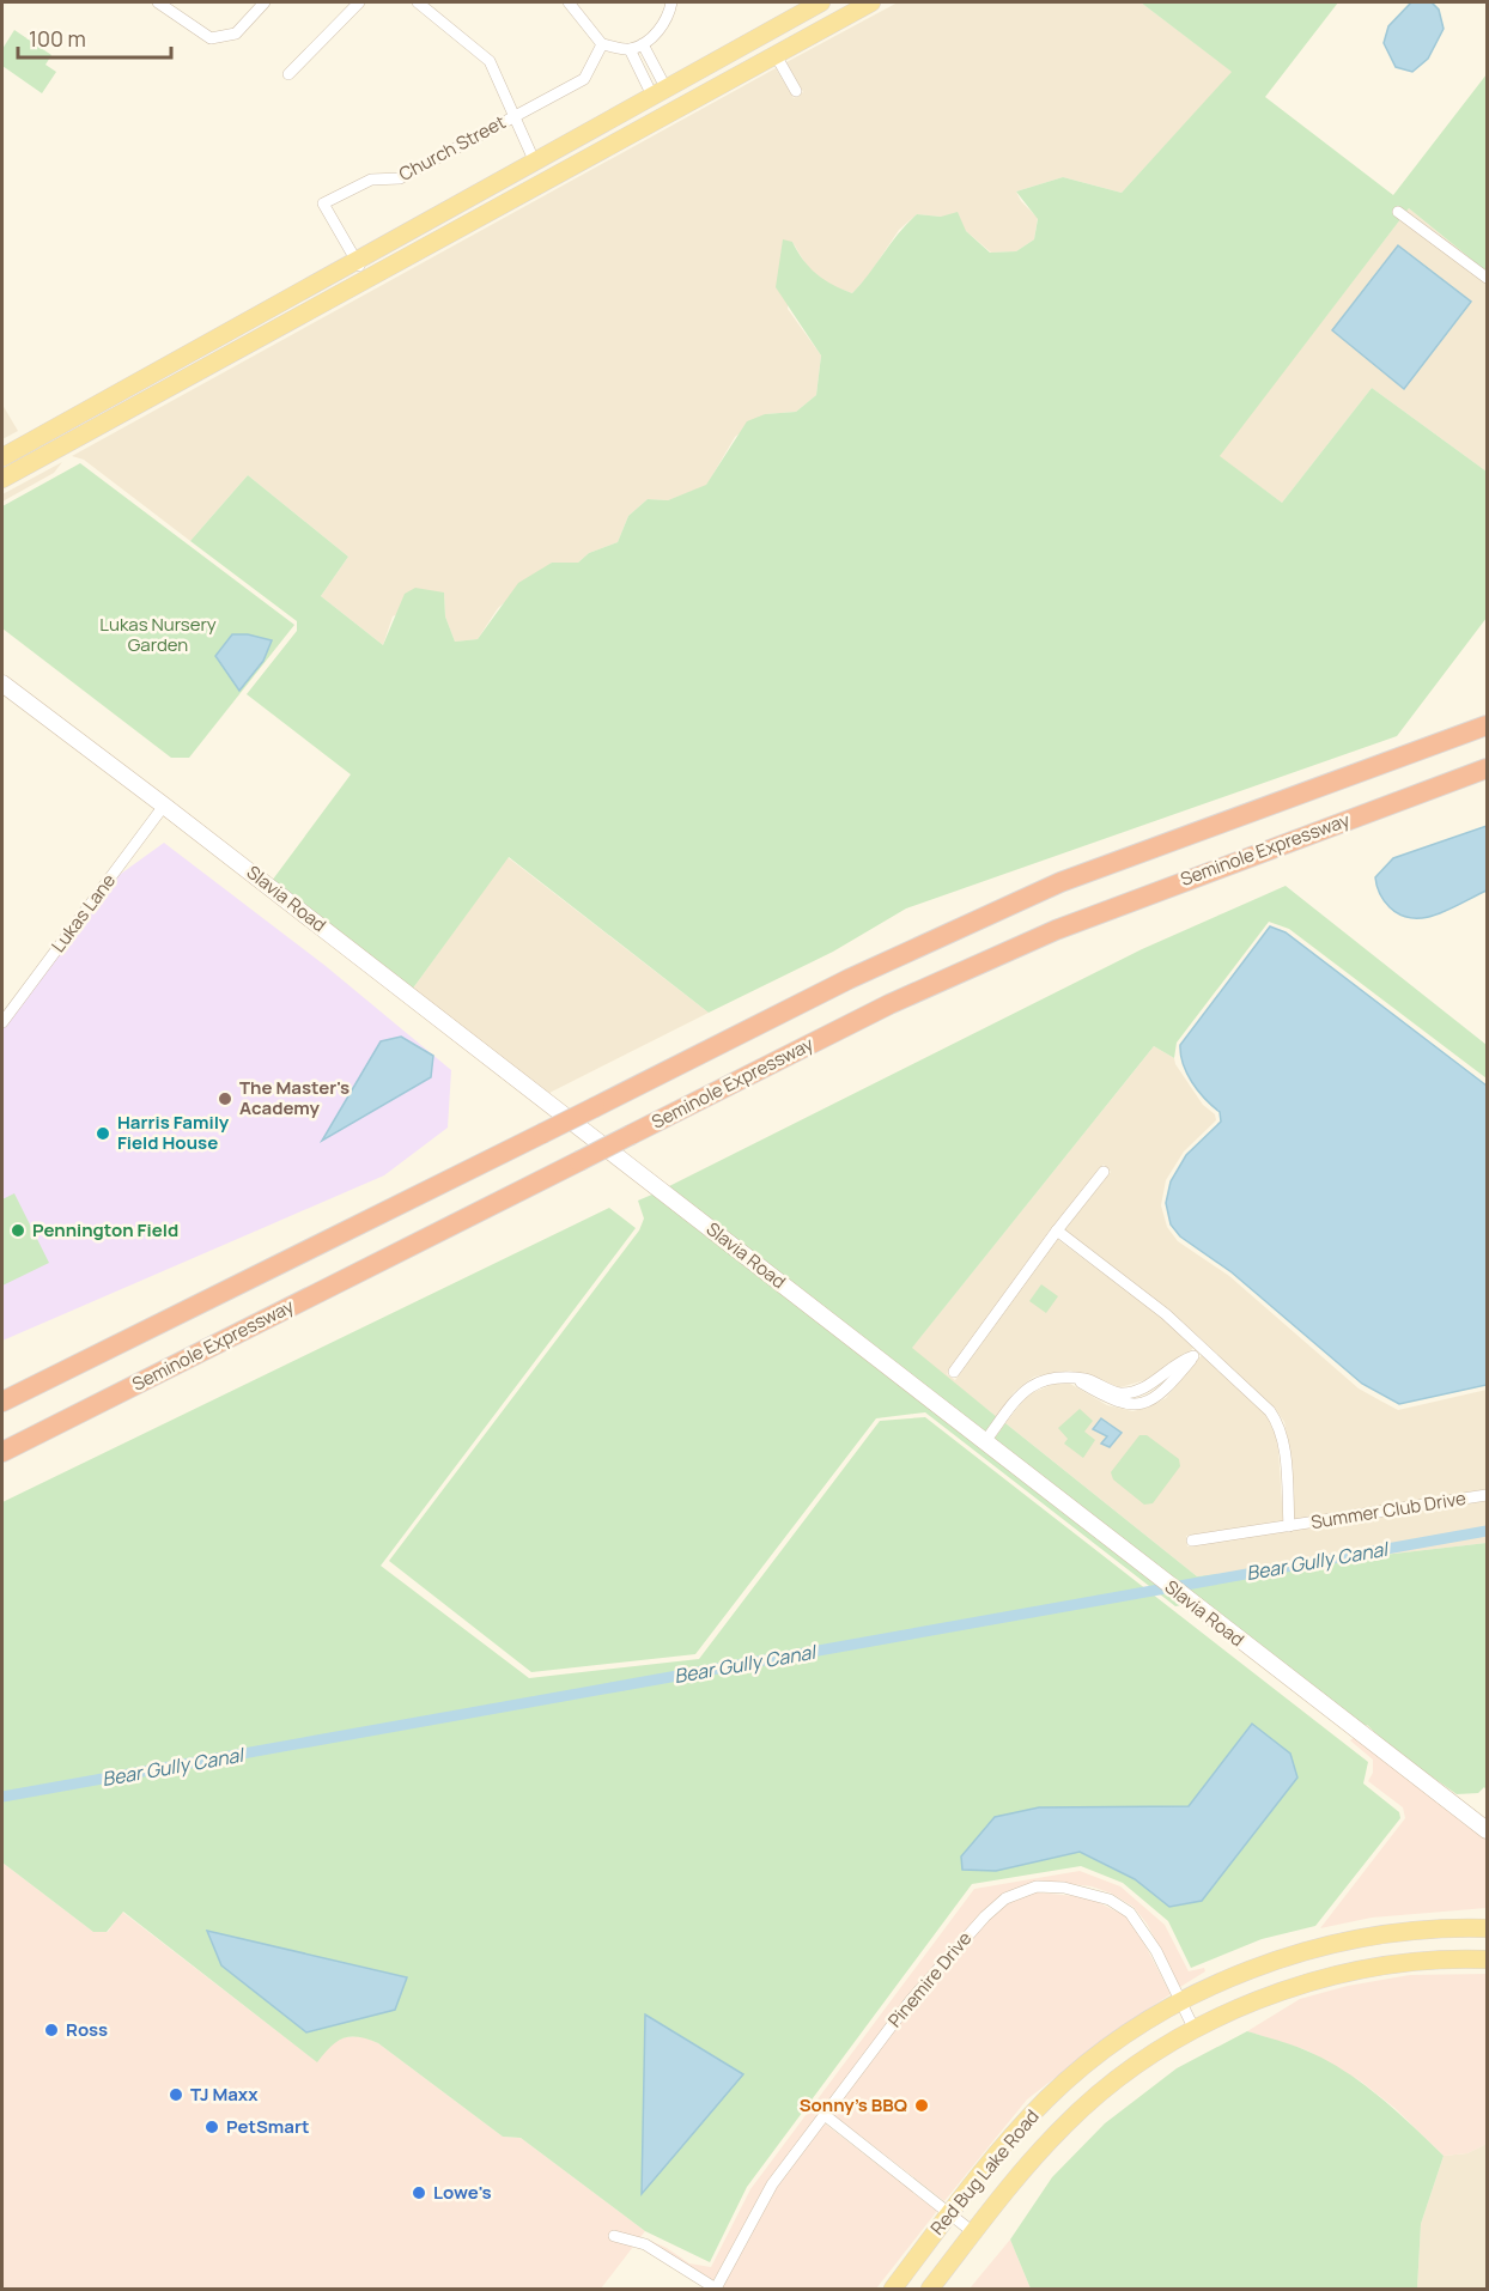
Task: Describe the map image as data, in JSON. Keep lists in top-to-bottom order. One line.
{"streets":{"highway":["Seminole Expressway"],"main road":["Red Bug Lake Road"],"street":["Church Street","Slavia Road","Lukas Lane","Summer Club Drive","Pinemire Drive"]},"crossings":[["Slavia Road","Lukas Lane"],["Pinemire Drive","Red Bug Lake Road"]],"water":["Bear Gully Canal"],"parks":["Lukas Nursery Garden"],"places":["The Master's Academy","Harris Family Field House","Pennington Field","Ross","TJ Maxx","Sonny's BBQ","PetSmart","Lowe's"],"scale_bar":"100 m"}
